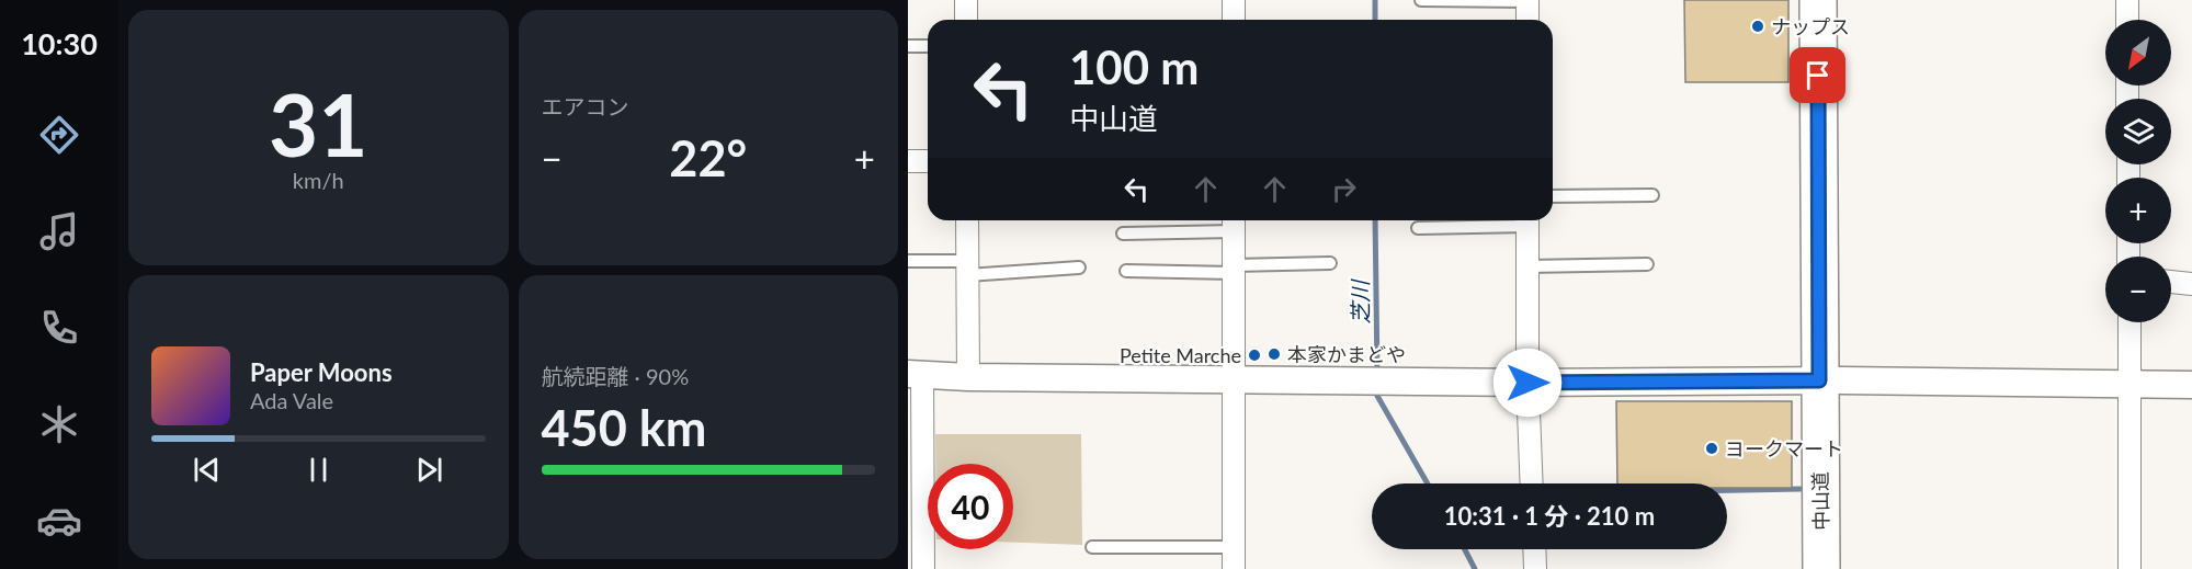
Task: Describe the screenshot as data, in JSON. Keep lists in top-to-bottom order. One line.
{"streets":{"highway":["中山道"]},"water":["芝川"],"places":["ナップス","本家かまどや","Petite Marche","ヨークマート"],"north":"bottom left","page":{"tabs":"10:30","tile":[["31","km/h"],"エアコン",["航続距離 · 90%","450 km"]],"map_buttons":["+","−"],"turn":["100 m","中山道"],"heat":["−","22°","+"],"song":["Paper Moons","Ada Vale"],"limit":"40","trip":"10:31 · 1 分 · 210 m"}}
